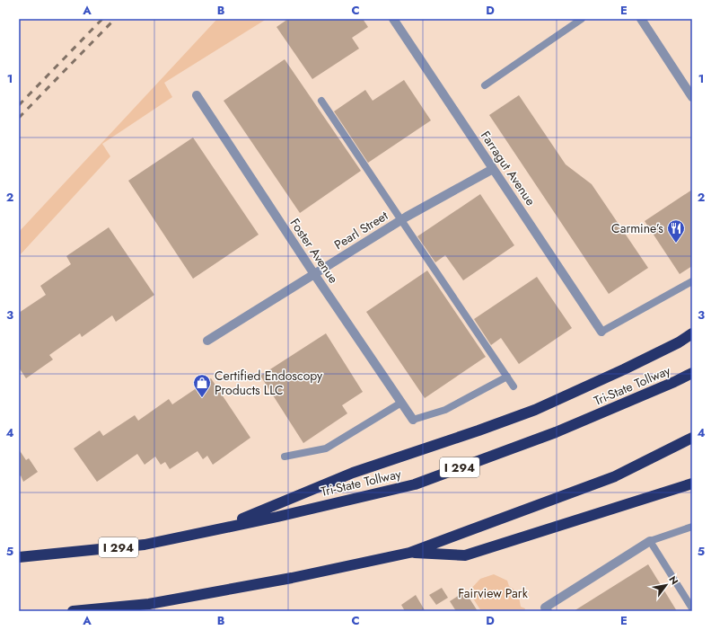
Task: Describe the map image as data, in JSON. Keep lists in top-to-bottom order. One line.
{"streets":{"highway":["Tri-State Tollway","I 294"],"street":["Farragut Avenue","Pearl Street","Foster Avenue"]},"crossings":[["Farragut Avenue","Pearl Street"],["Pearl Street","Foster Avenue"]],"parks":["Fairview Park"],"places":{"restaurant":["Carmine’s"],"shop":["Certified Endoscopy Products LLC"]},"north":"top right","grid":{"columns":["A","B","C","D","E"],"rows":["1","2","3","4","5"]}}
